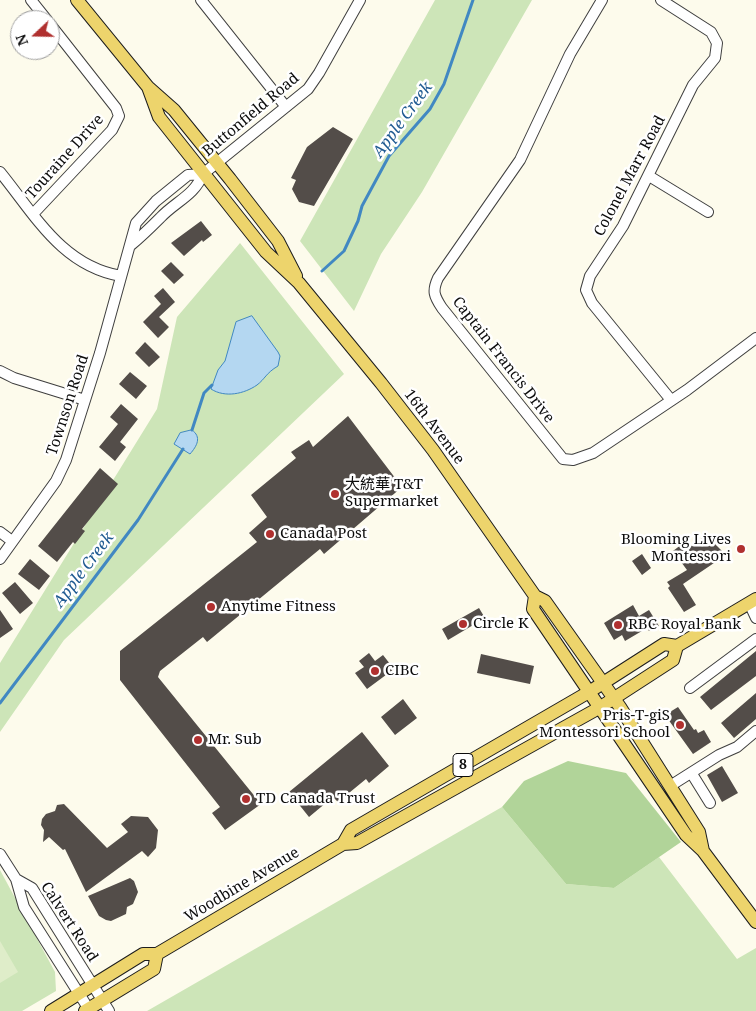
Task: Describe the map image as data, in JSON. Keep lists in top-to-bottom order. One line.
{"streets":{"main road":["16th Avenue","8","Woodbine Avenue"],"street":["Buttonfield Road","Touraine Drive","Colonel Marr Road","Captain Francis Drive","Townson Road","Calvert Road"]},"crossings":[["Buttonfield Road","Townson Road"],["Buttonfield Road","16th Avenue"],["Touraine Drive","Townson Road"],["Colonel Marr Road","Captain Francis Drive"],["Townson Road","16th Avenue"],["16th Avenue","Woodbine Avenue"],["Woodbine Avenue","Calvert Road"]],"water":["Apple Creek"],"places":["大統華 T&T Supermarket","Canada Post","Blooming Lives Montessori","Anytime Fitness","Circle K","RBC Royal Bank","CIBC","Pris-T-giS Montessori School","Mr. Sub","TD Canada Trust"],"north":"left"}
